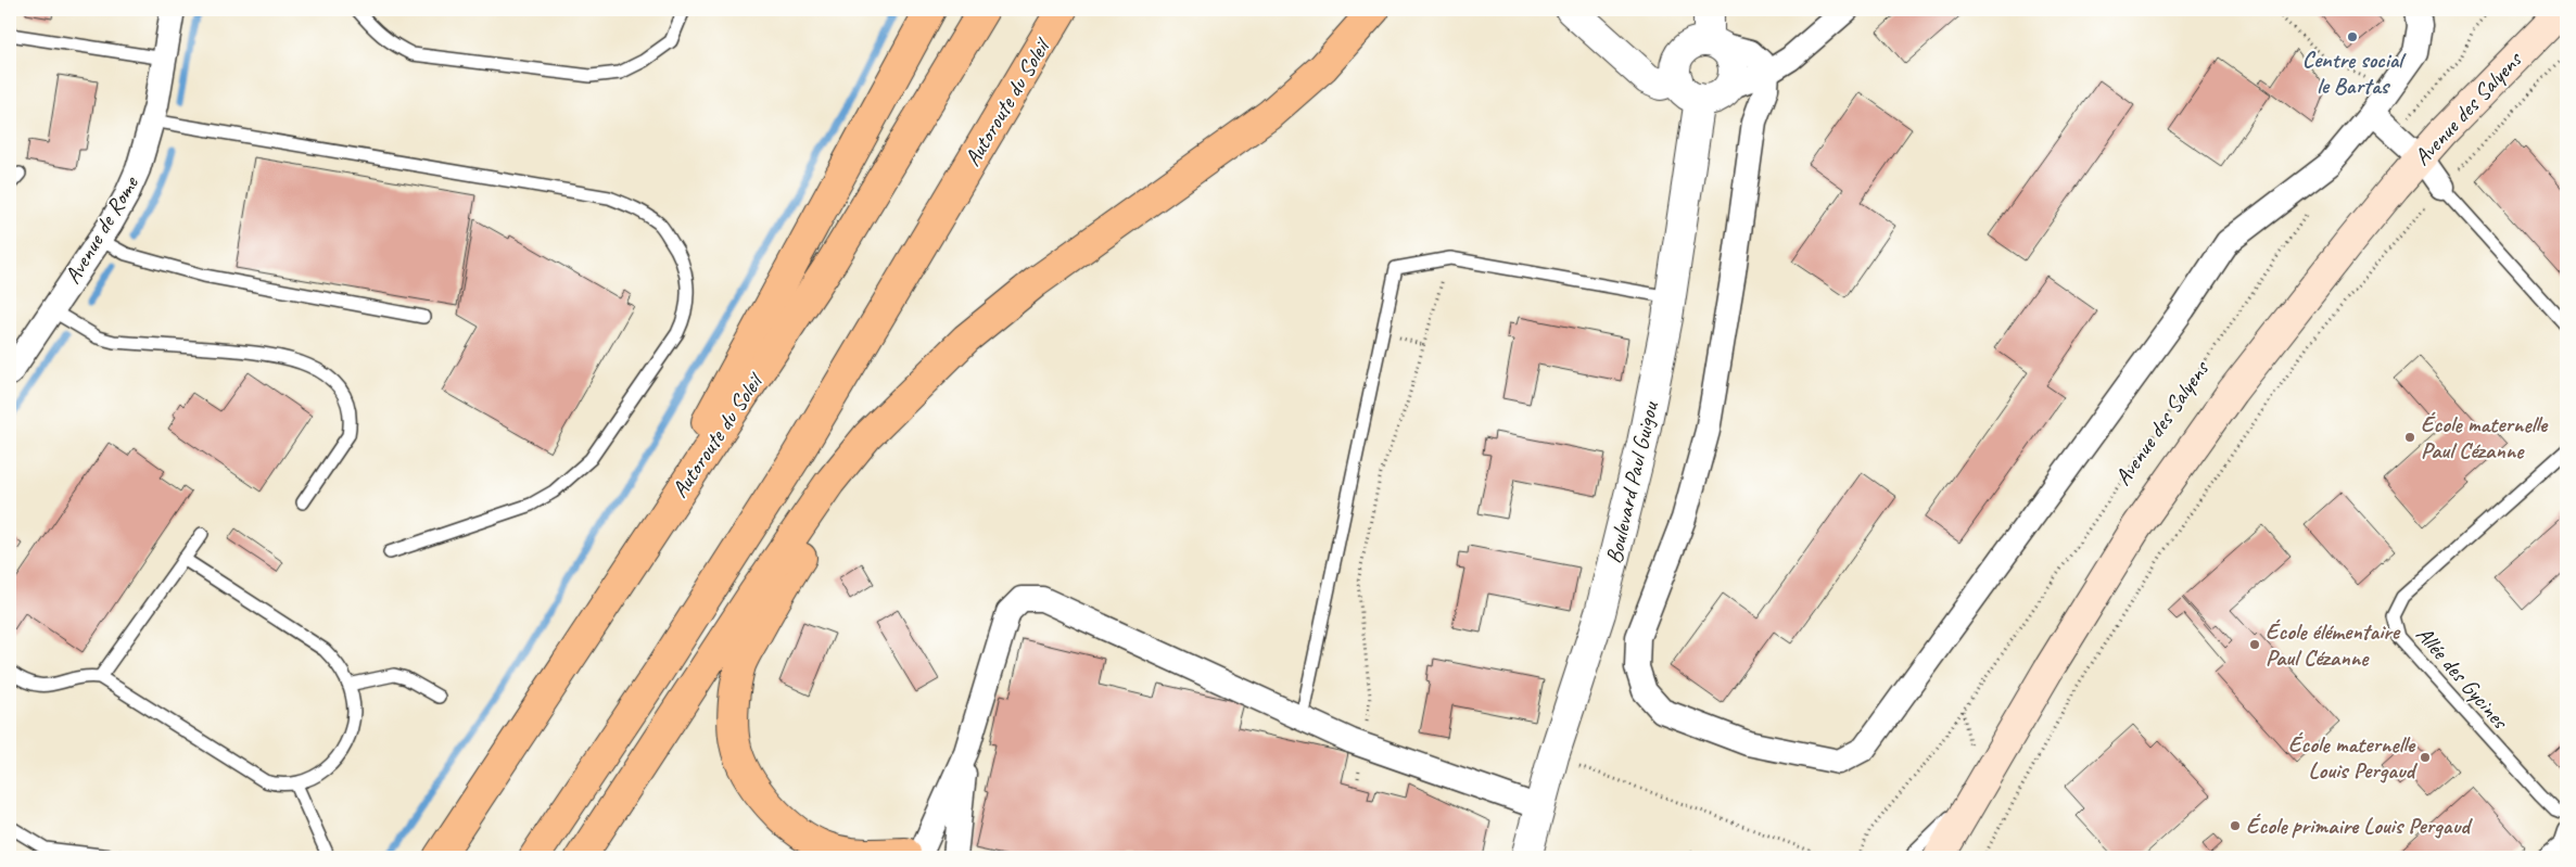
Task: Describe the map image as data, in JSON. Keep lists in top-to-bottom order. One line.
{"streets":{"main road":["Autoroute du Soleil","Avenue des Salyens"],"street":["Avenue de Rome","Boulevard Paul Guigou"],"lane":["Allée des Gycines"]},"places":["Centre social le Bartas","École maternelle Paul Cézanne","École élémentaire Paul Cézanne","École maternelle Louis Pergaud","École primaire Louis Pergaud"]}
